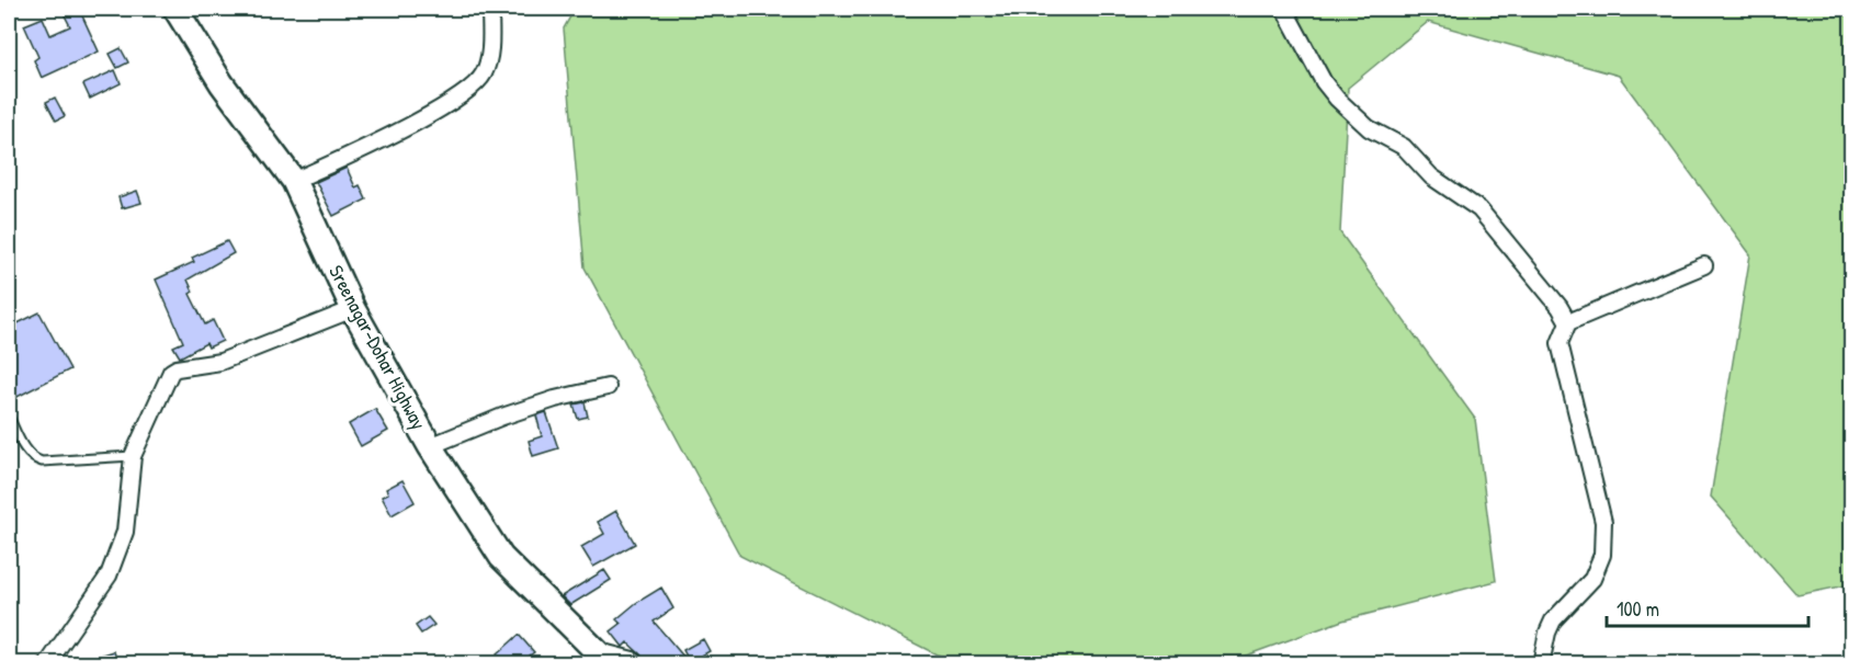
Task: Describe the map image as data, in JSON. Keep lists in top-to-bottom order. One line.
{"streets":{"main road":["Sreenagar-Dohar Highway"]},"scale_bar":"100 m"}
